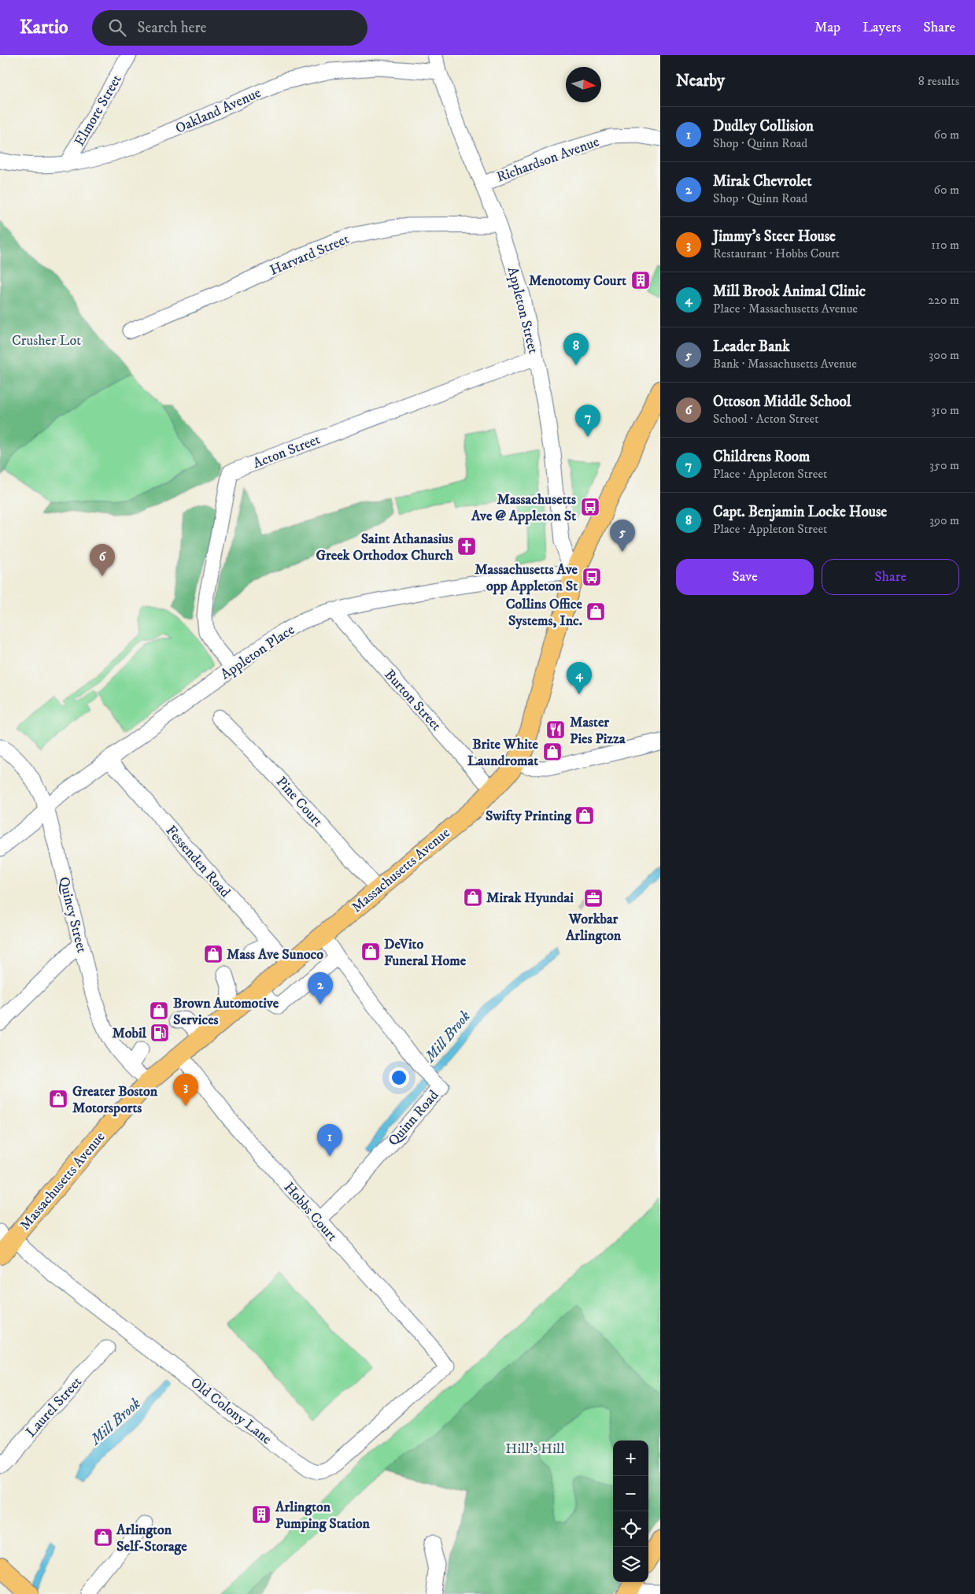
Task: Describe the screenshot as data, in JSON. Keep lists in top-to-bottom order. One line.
{"streets":{"main road":["Massachusetts Avenue"],"street":["Elmore Street","Oakland Avenue","Richardson Avenue","Harvard Street","Appleton Street","Acton Street","Appleton Place","Burton Street","Pine Court","Fessenden Road","Quincy Street","Quinn Road","Hobbs Court","Laurel Street","Old Colony Lane"]},"crossings":[["Elmore Street","Oakland Avenue"],["Oakland Avenue","Appleton Street"],["Richardson Avenue","Appleton Street"],["Harvard Street","Appleton Street"],["Appleton Street","Acton Street"],["Appleton Street","Appleton Place"],["Appleton Street","Massachusetts Avenue"],["Acton Street","Appleton Place"],["Appleton Place","Burton Street"],["Appleton Place","Fessenden Road"],["Appleton Place","Massachusetts Avenue"],["Appleton Place","Quincy Street"],["Burton Street","Massachusetts Avenue"],["Pine Court","Massachusetts Avenue"],["Fessenden Road","Massachusetts Avenue"],["Massachusetts Avenue","Quincy Street"],["Massachusetts Avenue","Quinn Road"],["Massachusetts Avenue","Hobbs Court"],["Massachusetts Avenue","Old Colony Lane"],["Quinn Road","Hobbs Court"],["Hobbs Court","Old Colony Lane"]],"water":["Mill Brook"],"parks":["Crusher Lot","Hill's Hill"],"places":{"building":["Menotomy Court","Arlington Pumping Station"],"bus stop":["Massachusetts Ave @ Appleton St","Massachusetts Ave opp Appleton St"],"church":["Saint Athanasius Greek Orthodox Church"],"shop":["Collins Office Systems, Inc.","Brite White Laundromat","Swifty Printing","Mirak Hyundai","DeVito Funeral Home","Mass Ave Sunoco","Brown Automotive Services","Greater Boston Motorsports","Arlington Self-Storage"],"restaurant":["Master Pies Pizza"],"office":["Workbar Arlington"],"fuel station":["Mobil"]},"north":"right","page":{"header":"Kartio","search":"Search here","nav":["Map","Layers","Share"],"heading":["Nearby","8 results"],"list":[{"mark":"1","name":"Dudley Collision","note":"Shop · Quinn Road","value":"60 m"},{"mark":"2","name":"Mirak Chevrolet","note":"Shop · Quinn Road","value":"60 m"},{"mark":"3","name":"Jimmy's Steer House","note":"Restaurant · Hobbs Court","value":"110 m"},{"mark":"4","name":"Mill Brook Animal Clinic","note":"Place · Massachusetts Avenue","value":"220 m"},{"mark":"5","name":"Leader Bank","note":"Bank · Massachusetts Avenue","value":"300 m"},{"mark":"6","name":"Ottoson Middle School","note":"School · Acton Street","value":"310 m"},{"mark":"7","name":"Childrens Room","note":"Place · Appleton Street","value":"350 m"},{"mark":"8","name":"Capt. Benjamin Locke House","note":"Place · Appleton Street","value":"390 m"}],"pins":["8","7","5","6","4","2","3","1"],"buttons":["Save","Share"],"map_buttons":["+","−"]}}
